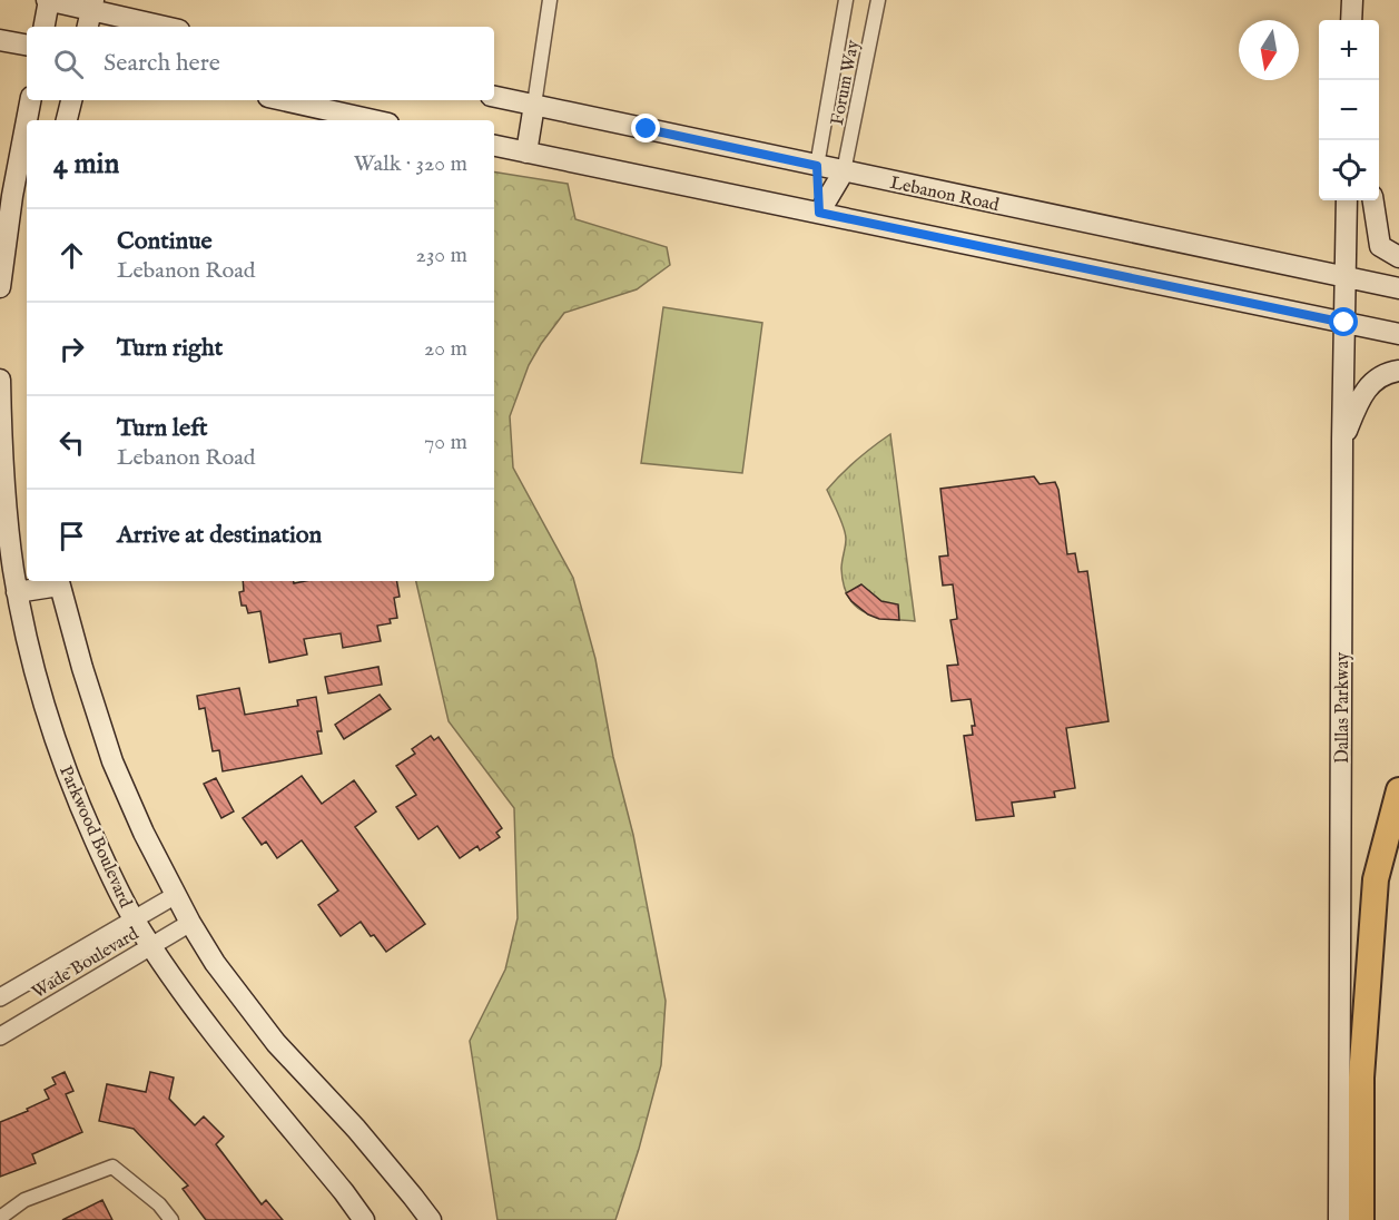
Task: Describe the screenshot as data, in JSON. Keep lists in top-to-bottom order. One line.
{"streets":{"main road":["Lebanon Road","Dallas Parkway","Parkwood Boulevard"],"street":["Forum Way","Wade Boulevard"]},"crossings":[["Forum Way","Lebanon Road"],["Lebanon Road","Dallas Parkway"],["Parkwood Boulevard","Wade Boulevard"]],"north":"bottom","page":{"map_buttons":["+","−"],"search":"Search here","heading":["4 min","Walk · 320 m"],"list":[["Continue","Lebanon Road","230 m"],["Turn right","20 m"],["Turn left","Lebanon Road","70 m"],"Arrive at destination"]}}
